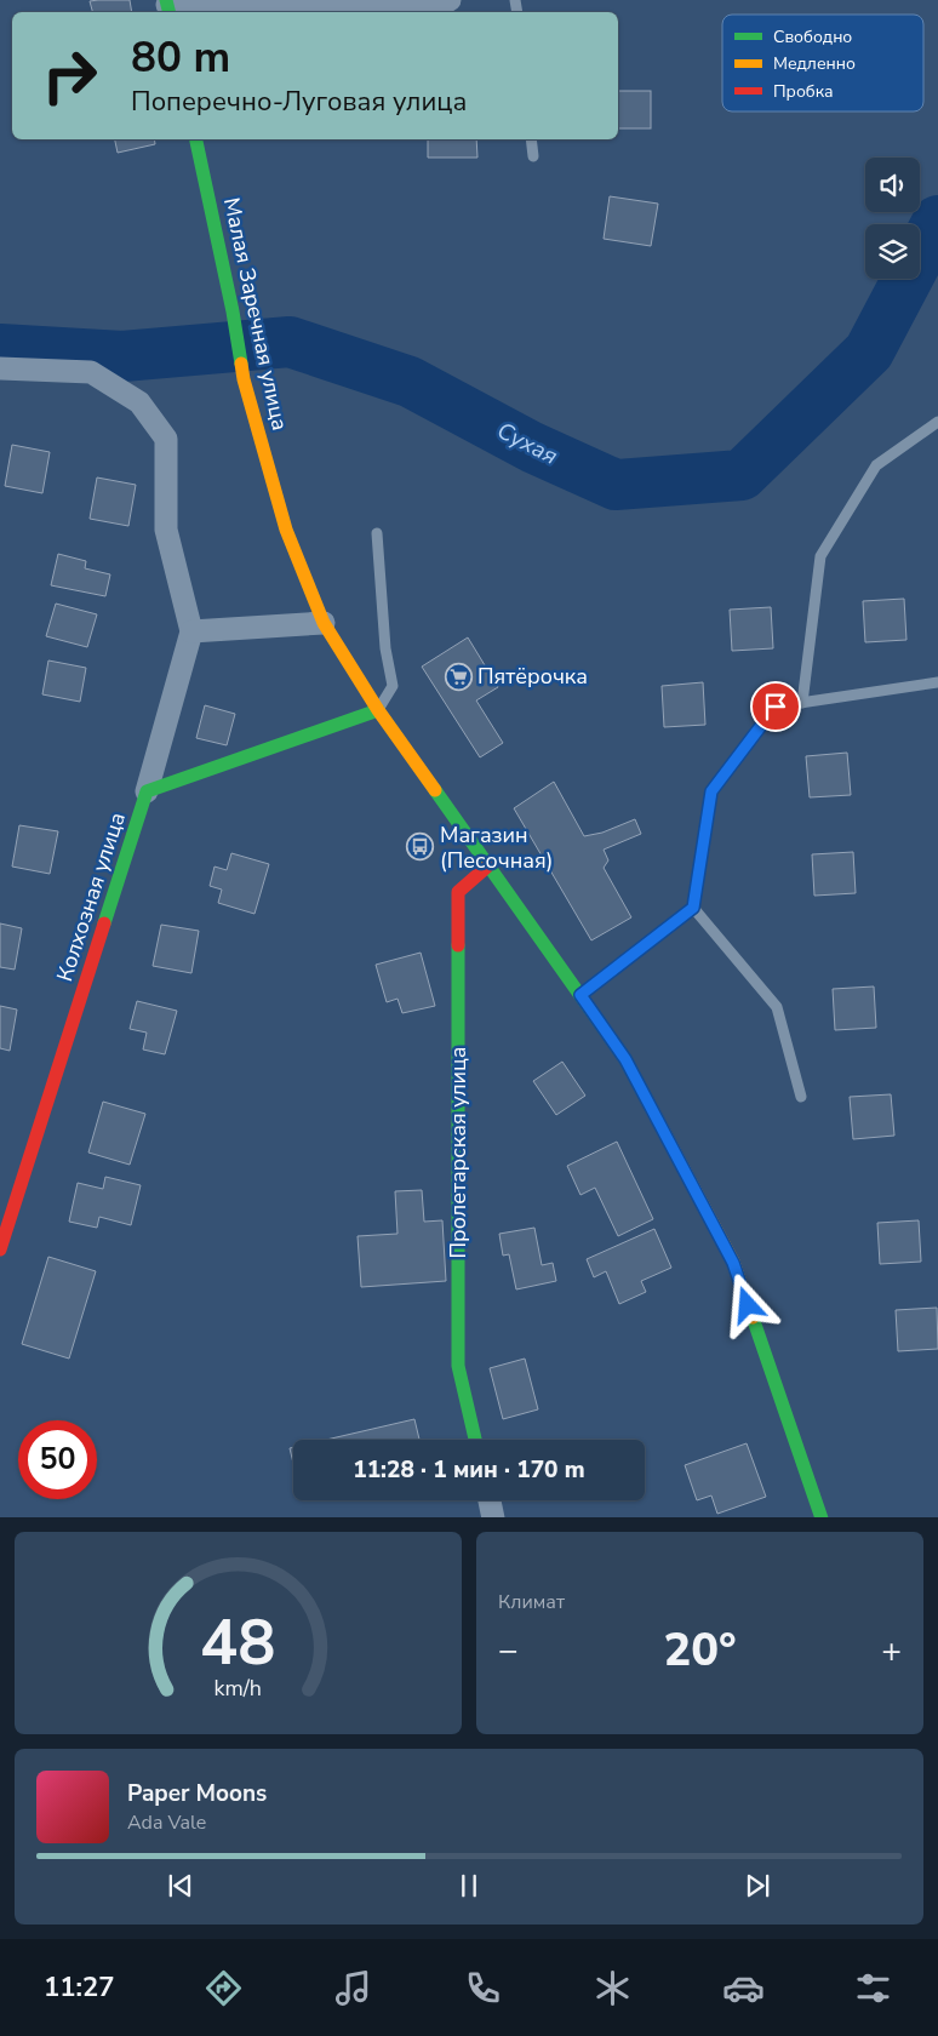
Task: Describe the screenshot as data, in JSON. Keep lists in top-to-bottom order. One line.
{"streets":{"main road":["Малая Заречная улица","Колхозная улица","Пролетарская улица"]},"crossings":[["Малая Заречная улица","Колхозная улица"],["Малая Заречная улица","Пролетарская улица"]],"water":["Сухая"],"places":{"supermarket":["Пятёрочка"],"bus stop":["Магазин (Песочная)"]},"legend":["Свободно","Медленно","Пробка"],"page":{"turn":["80 m","Поперечно-Луговая улица"],"limit":"50","trip":"11:28 · 1 мин · 170 m","tile":"Климат","heat":["−","20°","+"],"song":["Paper Moons","Ada Vale"],"tabs":"11:27","gauge":["48","km/h"]}}
